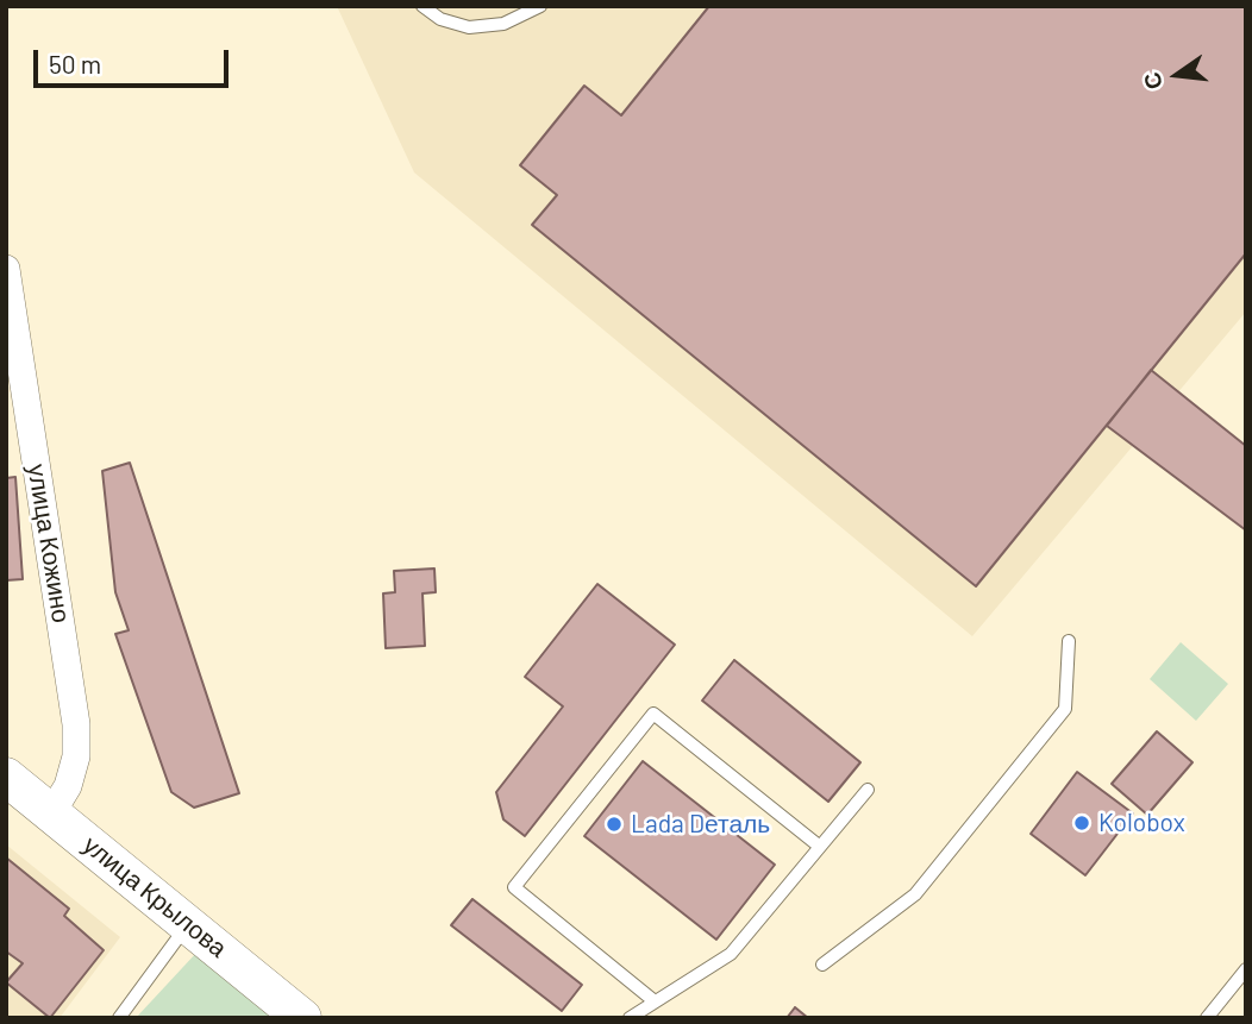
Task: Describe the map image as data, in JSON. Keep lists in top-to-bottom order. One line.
{"streets":{"main road":["улица Крылова"],"street":["улица Кожино"]},"crossings":[["улица Кожино","улица Крылова"]],"places":["Kolobox","Lada Dеталь"],"scale_bar":"50 m","north":"left"}
